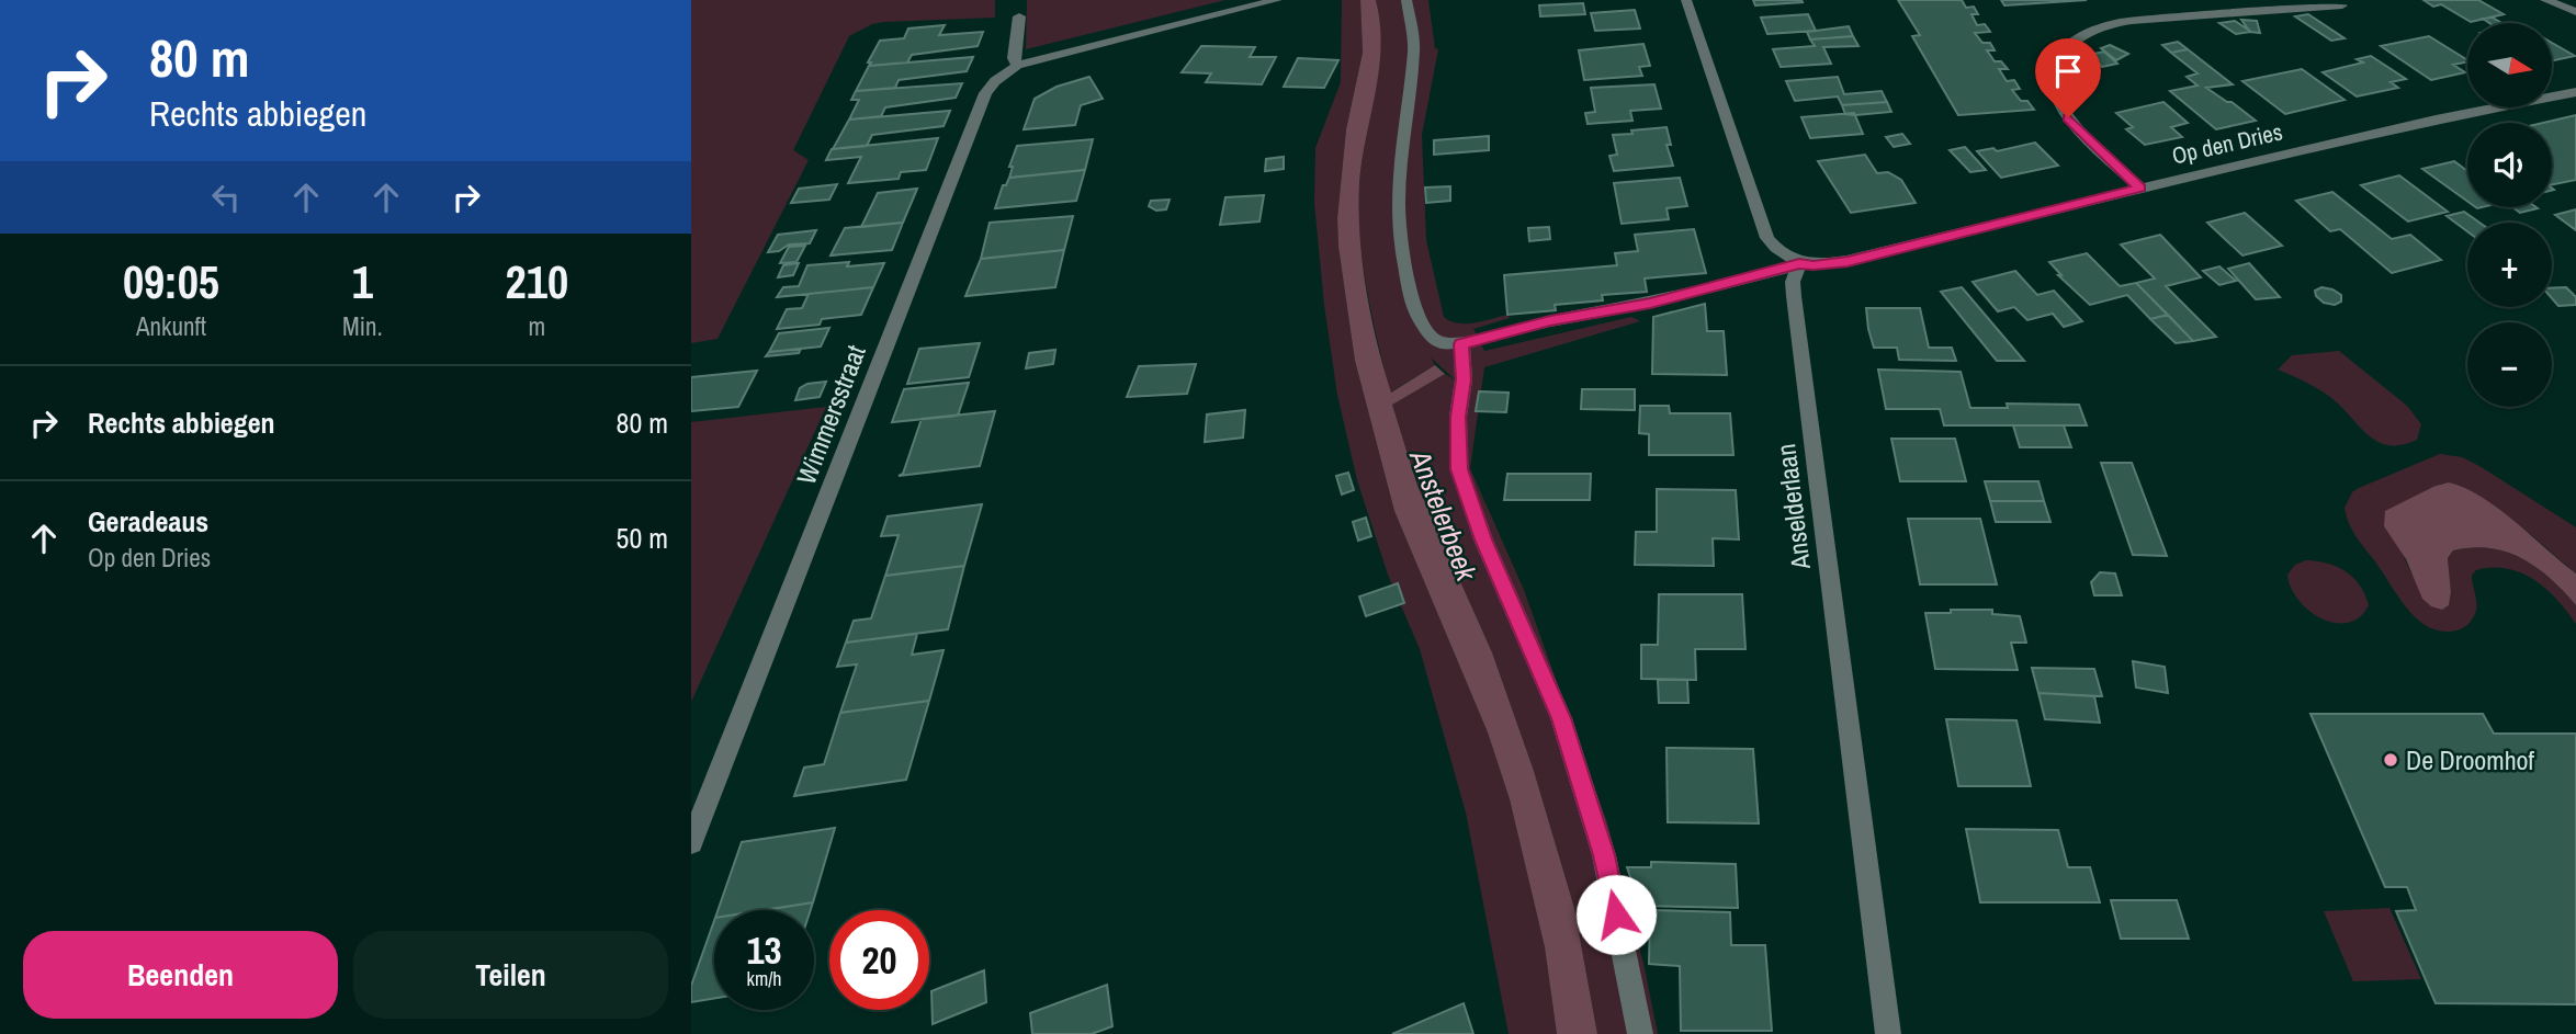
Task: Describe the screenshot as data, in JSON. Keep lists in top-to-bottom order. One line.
{"streets":{"street":["Op den Dries","Wimmersstraat","Anselderlaan"]},"crossings":[["Op den Dries","Anselderlaan"]],"water":["Anstelerbeek"],"places":["De Droomhof"],"north":"right","page":{"turn":["80 m","Rechts abbiegen"],"map_buttons":["+","−"],"eta":["09:05","Ankunft","1","Min.","210","m"],"list":[{"name":"Rechts abbiegen","value":"80 m"},{"name":"Geradeaus","note":"Op den Dries","value":"50 m"}],"speed":"13 km/h","limit":"20","buttons":["Beenden","Teilen"]}}
